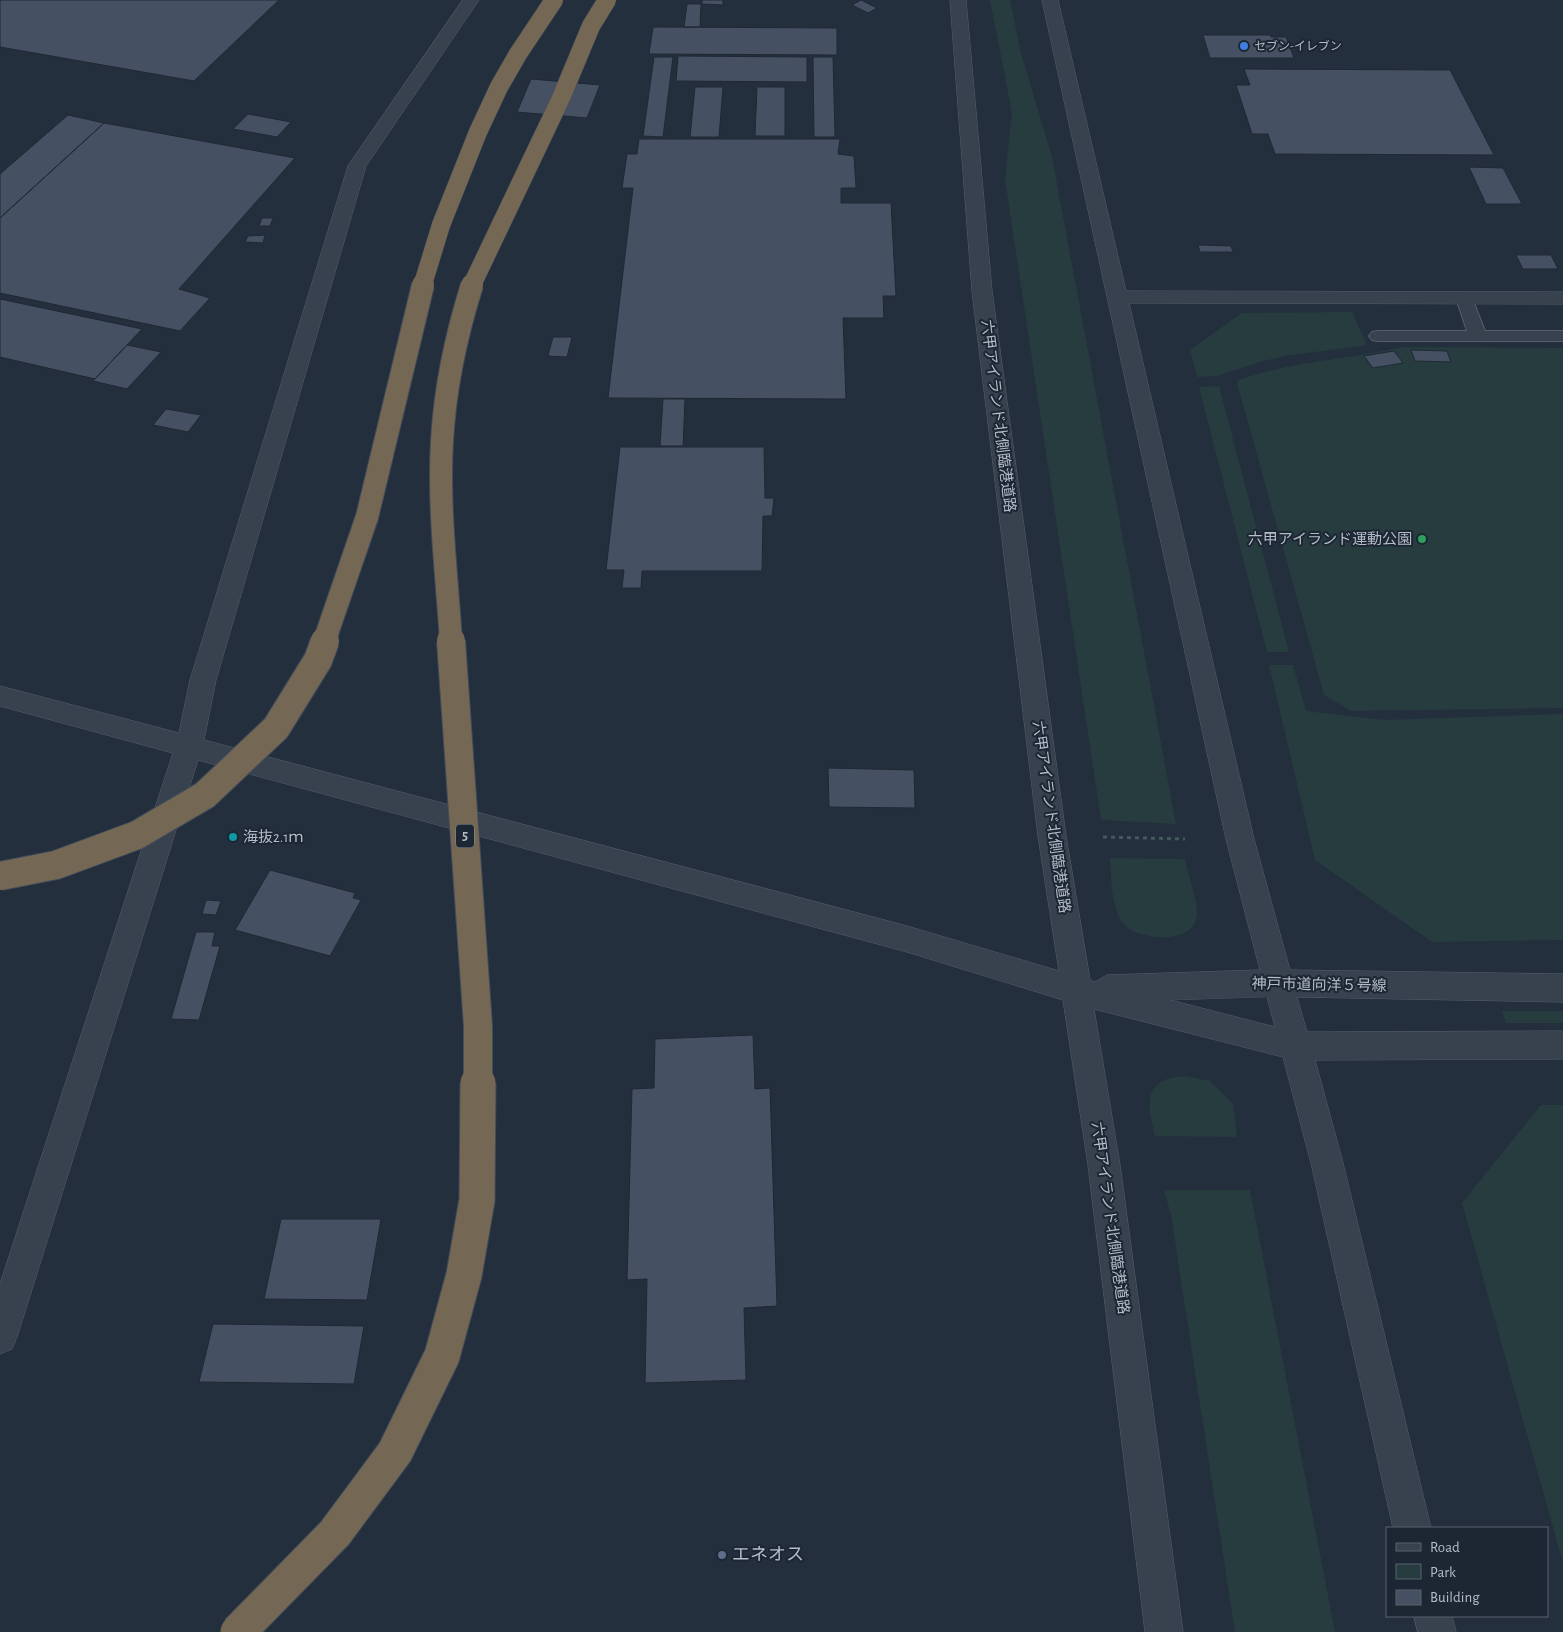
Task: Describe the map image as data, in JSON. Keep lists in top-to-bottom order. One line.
{"streets":{"highway":["5"],"street":["六甲アイランド北側臨港道路","神戸市道向洋５号線"]},"crossings":[["六甲アイランド北側臨港道路","神戸市道向洋５号線"]],"places":["セブン-イレブン","六甲アイランド運動公園","海抜2.1ｍ","エネオス"],"legend":["Road","Park","Building"]}
